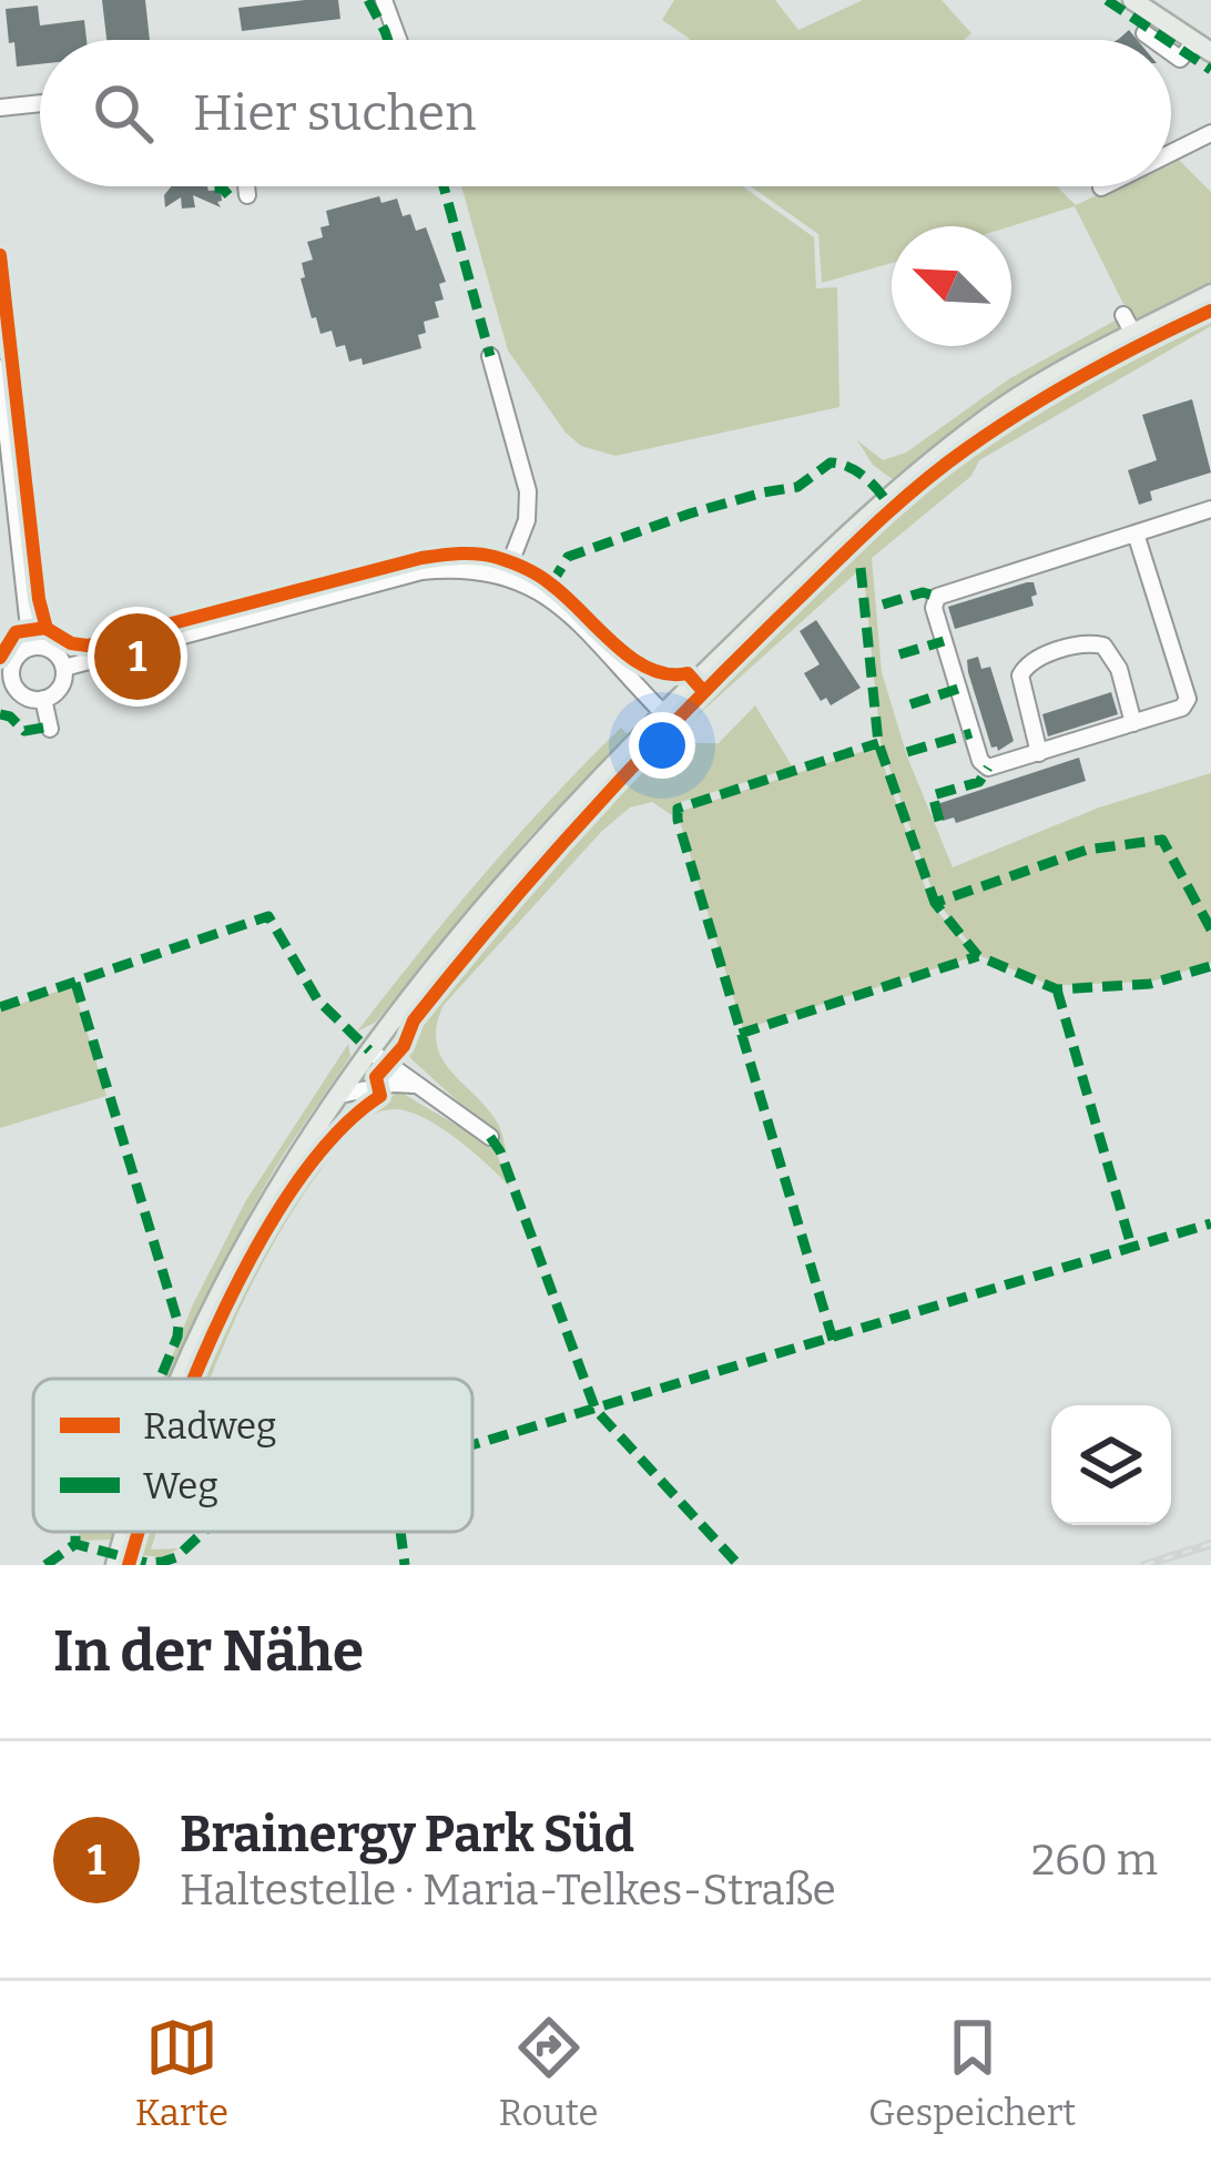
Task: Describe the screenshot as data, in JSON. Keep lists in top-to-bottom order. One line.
{"legend":["Radweg","Weg"],"north":"top left","page":{"search":"Hier suchen","pins":"1","heading":"In der Nähe","list":[{"mark":"1","name":"Brainergy Park Süd","note":"Haltestelle · Maria-Telkes-Straße","value":"260 m"}],"nav":["Karte","Route","Gespeichert"]}}
